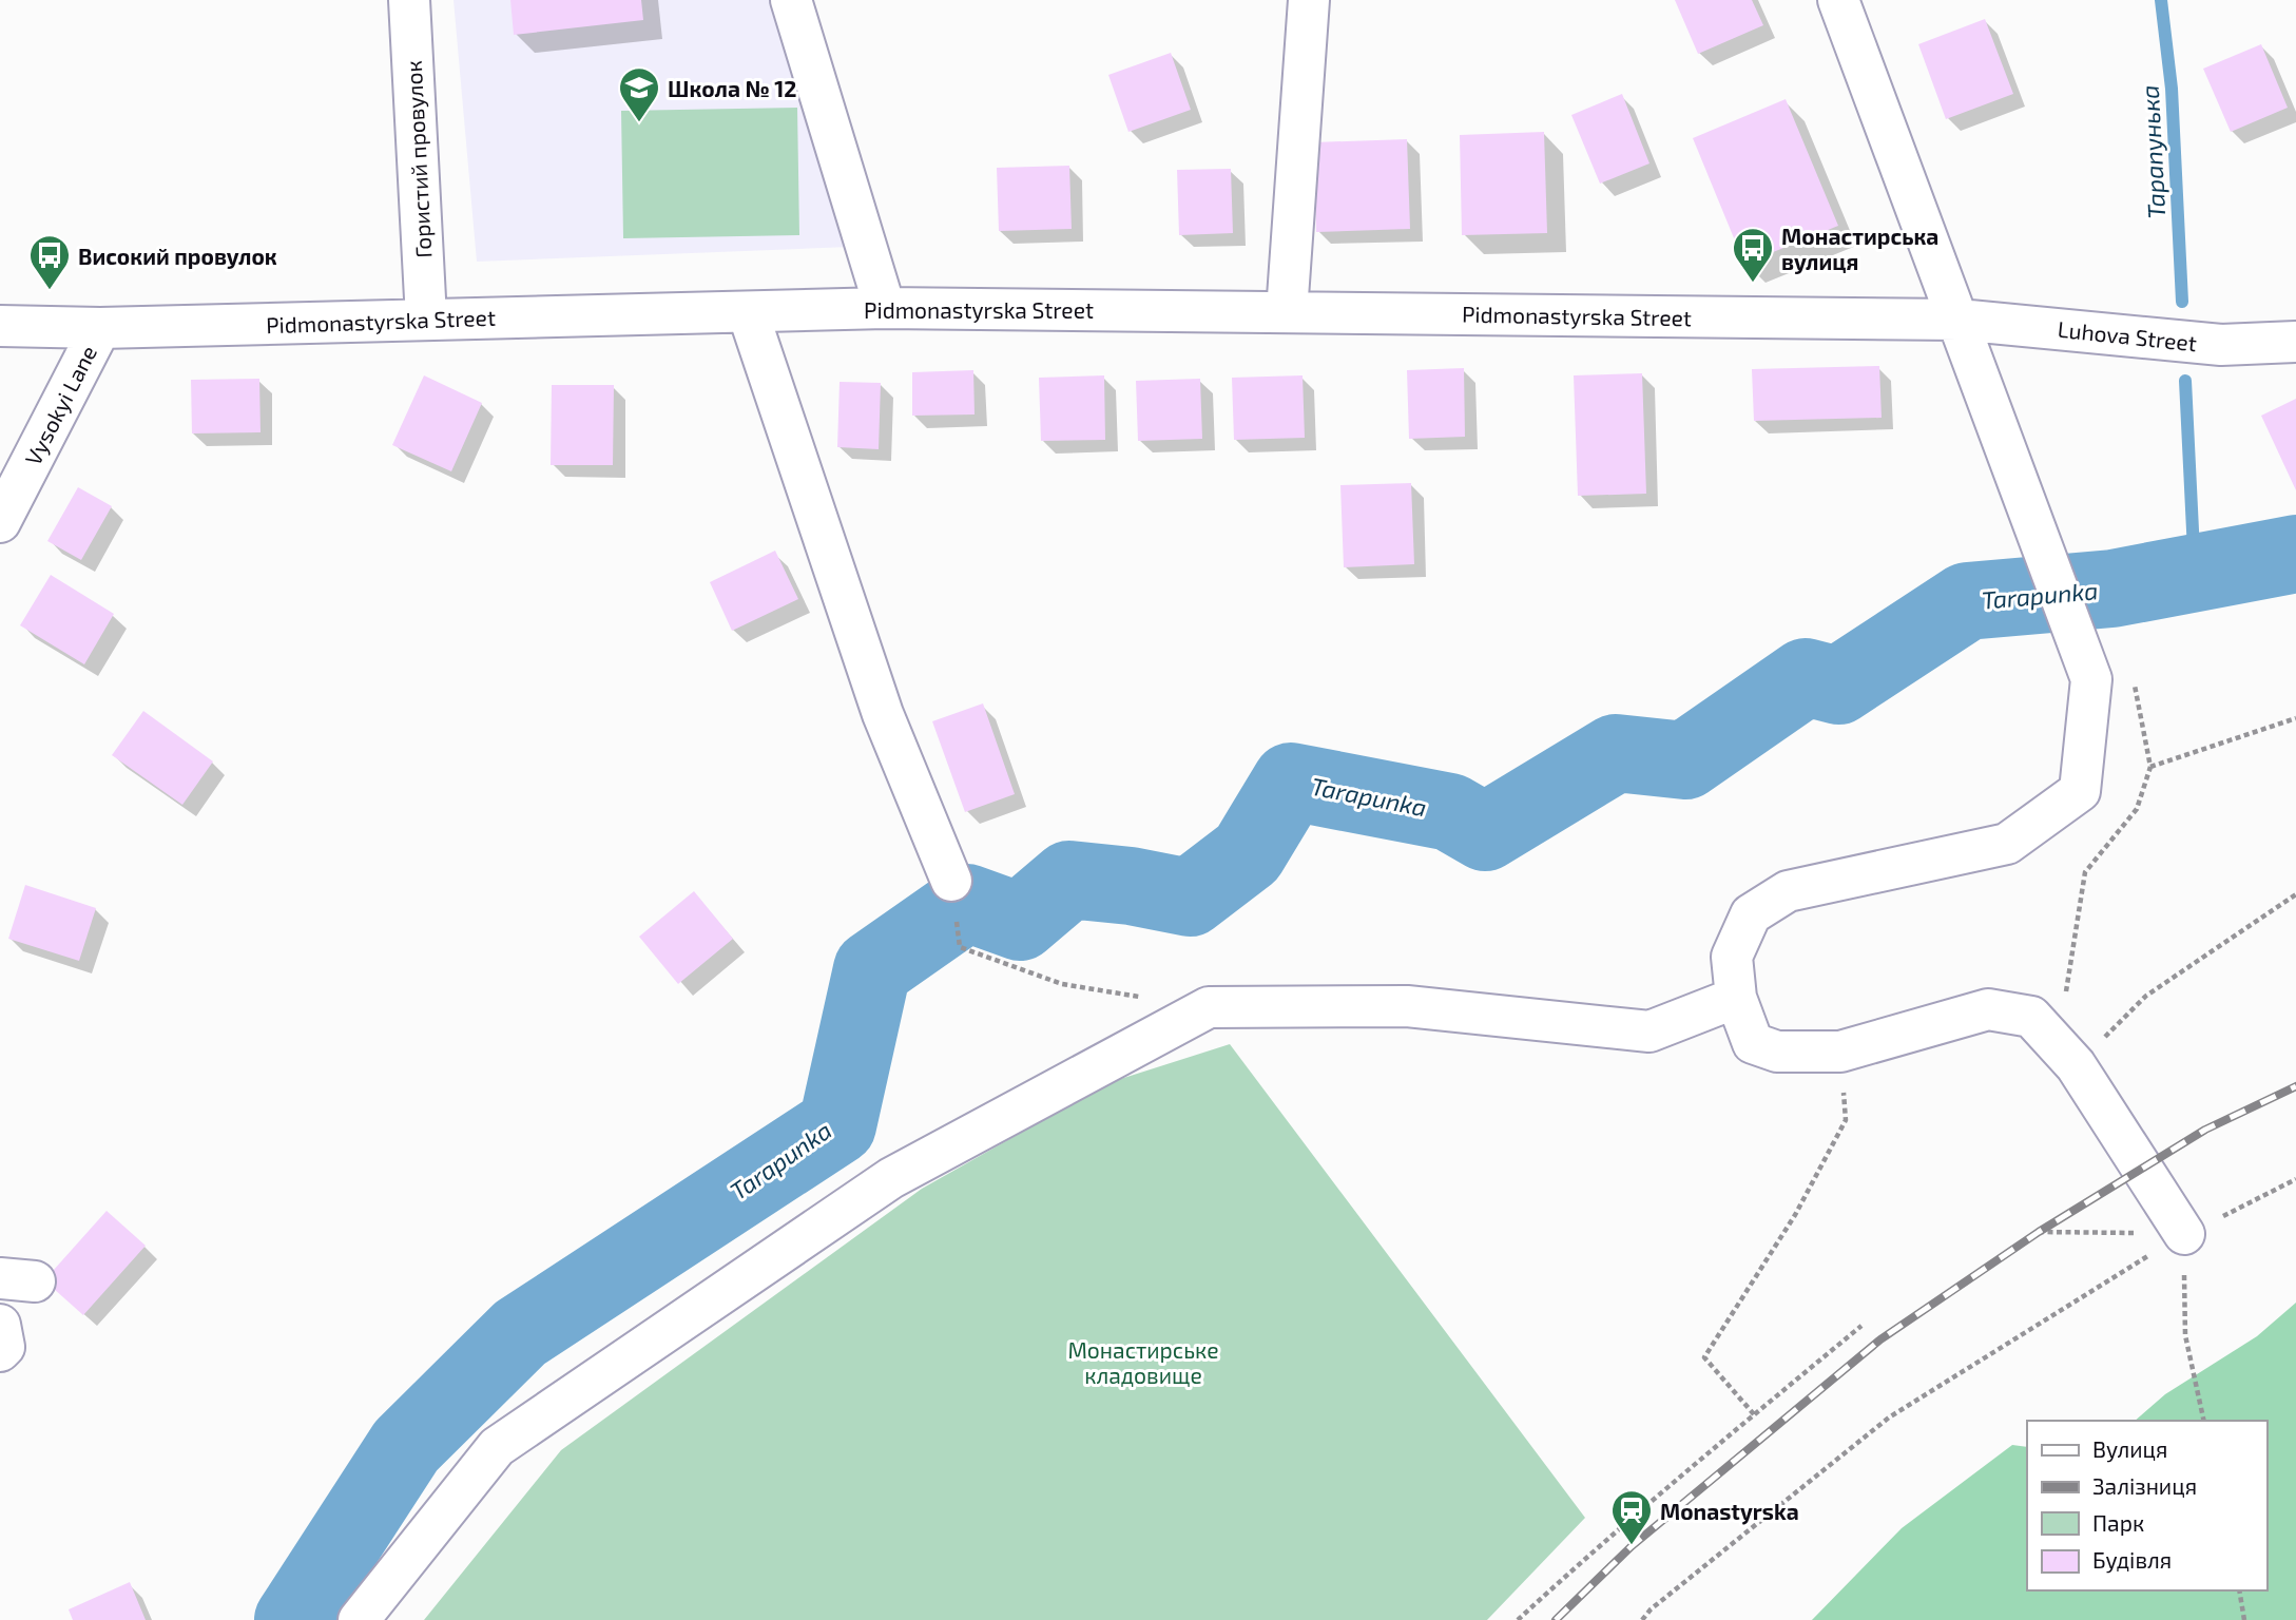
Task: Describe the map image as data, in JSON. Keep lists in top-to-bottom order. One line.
{"streets":{"street":["Гористий провулок","Pidmonastyrska Street","Luhova Street","Vysokyi Lane"]},"crossings":[["Гористий провулок","Pidmonastyrska Street"],["Pidmonastyrska Street","Luhova Street"],["Pidmonastyrska Street","Vysokyi Lane"]],"water":["Тарапунька","Tarapunka"],"parks":["Монастирське кладовище"],"places":{"school or university":["Школа № 12"],"bus stop":["Монастирська вулиця","Високий провулок"],"station":["Monastyrska"]},"legend":["Вулиця","Залізниця","Парк","Будівля"]}
